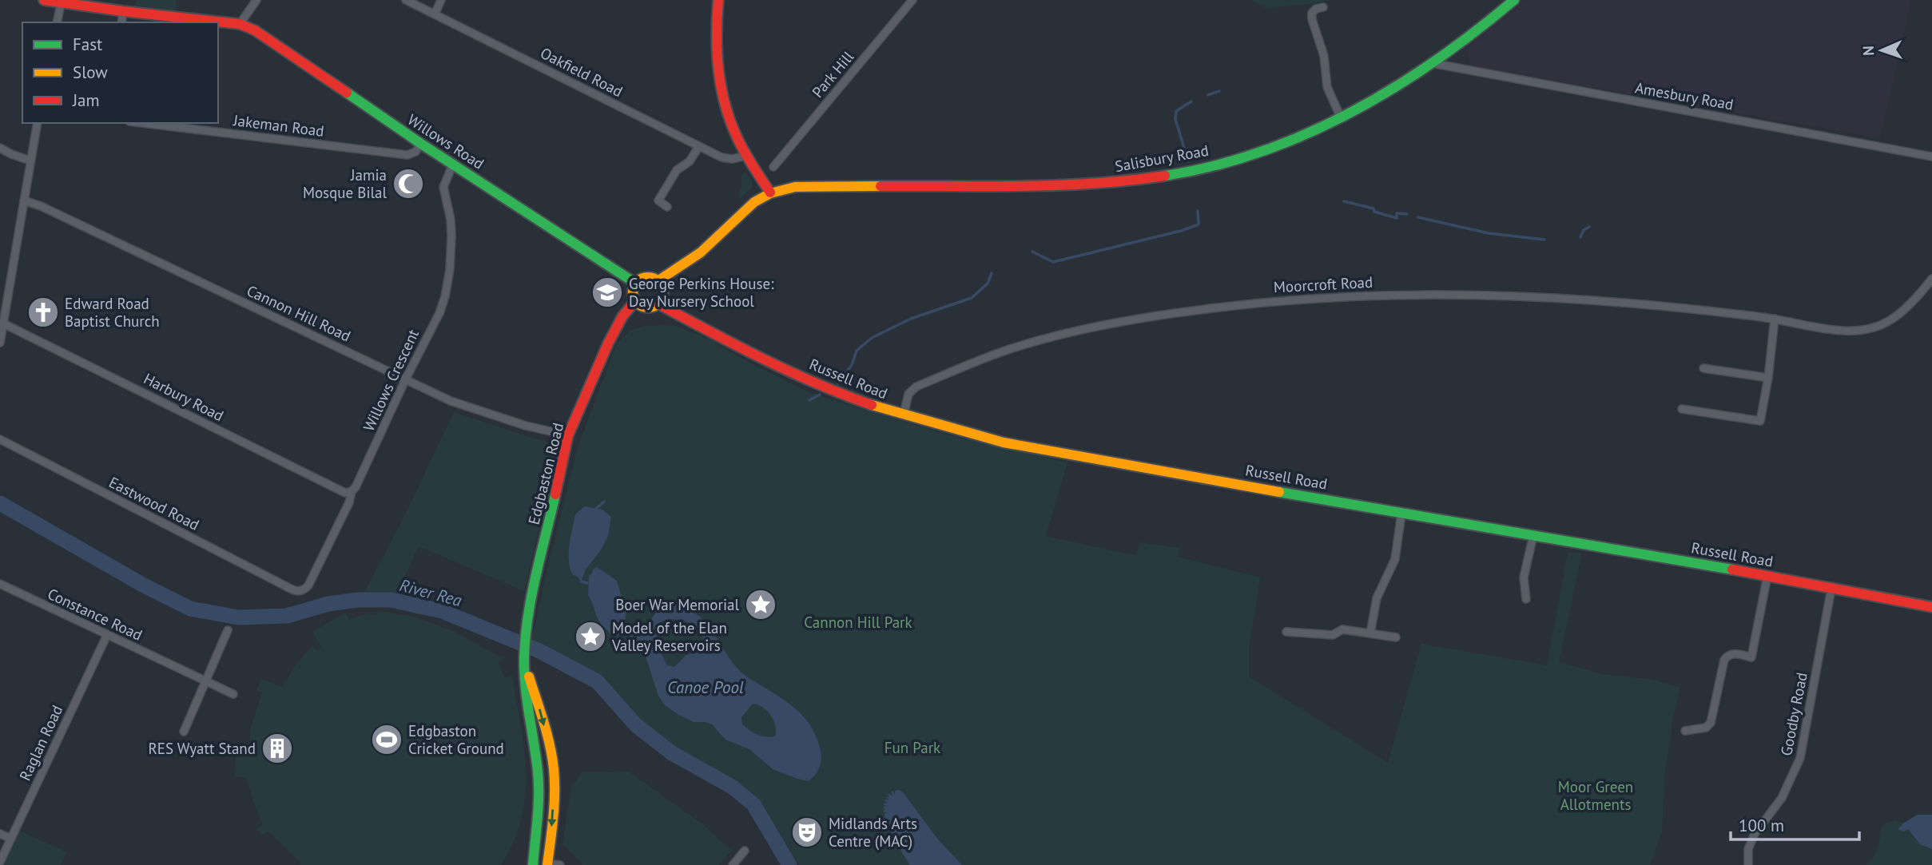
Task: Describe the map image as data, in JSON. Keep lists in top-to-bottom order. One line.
{"streets":{"street":["Oakfield Road","Park Hill","Amesbury Road","Jakeman Road","Willows Road","Salisbury Road","Moorcroft Road","Cannon Hill Road","Russell Road","Willows Crescent","Harbury Road","Edgbaston Road","Eastwood Road","Constance Road","Goodby Road","Raglan Road"]},"crossings":[["Amesbury Road","Salisbury Road"],["Jakeman Road","Willows Road"],["Willows Road","Russell Road"],["Willows Road","Willows Crescent"],["Willows Road","Edgbaston Road"],["Moorcroft Road","Russell Road"],["Cannon Hill Road","Willows Crescent"],["Cannon Hill Road","Edgbaston Road"],["Russell Road","Edgbaston Road"],["Russell Road","Goodby Road"],["Willows Crescent","Harbury Road"],["Willows Crescent","Eastwood Road"],["Constance Road","Raglan Road"]],"water":["River Rea","Canoe Pool"],"parks":["Cannon Hill Park","Fun Park","Moor Green Allotments"],"places":{"mosque":["Jamia Mosque Bilal"],"school or university":["George Perkins House: Day Nursery School"],"church":["Edward Road Baptist Church"],"place":["Boer War Memorial","Model of the Elan Valley Reservoirs"],"sports":["Edgbaston Cricket Ground"],"building":["RES Wyatt Stand"],"theatre":["Midlands Arts Centre (MAC)"]},"legend":["Fast","Slow","Jam"],"scale_bar":"100 m","north":"left"}
